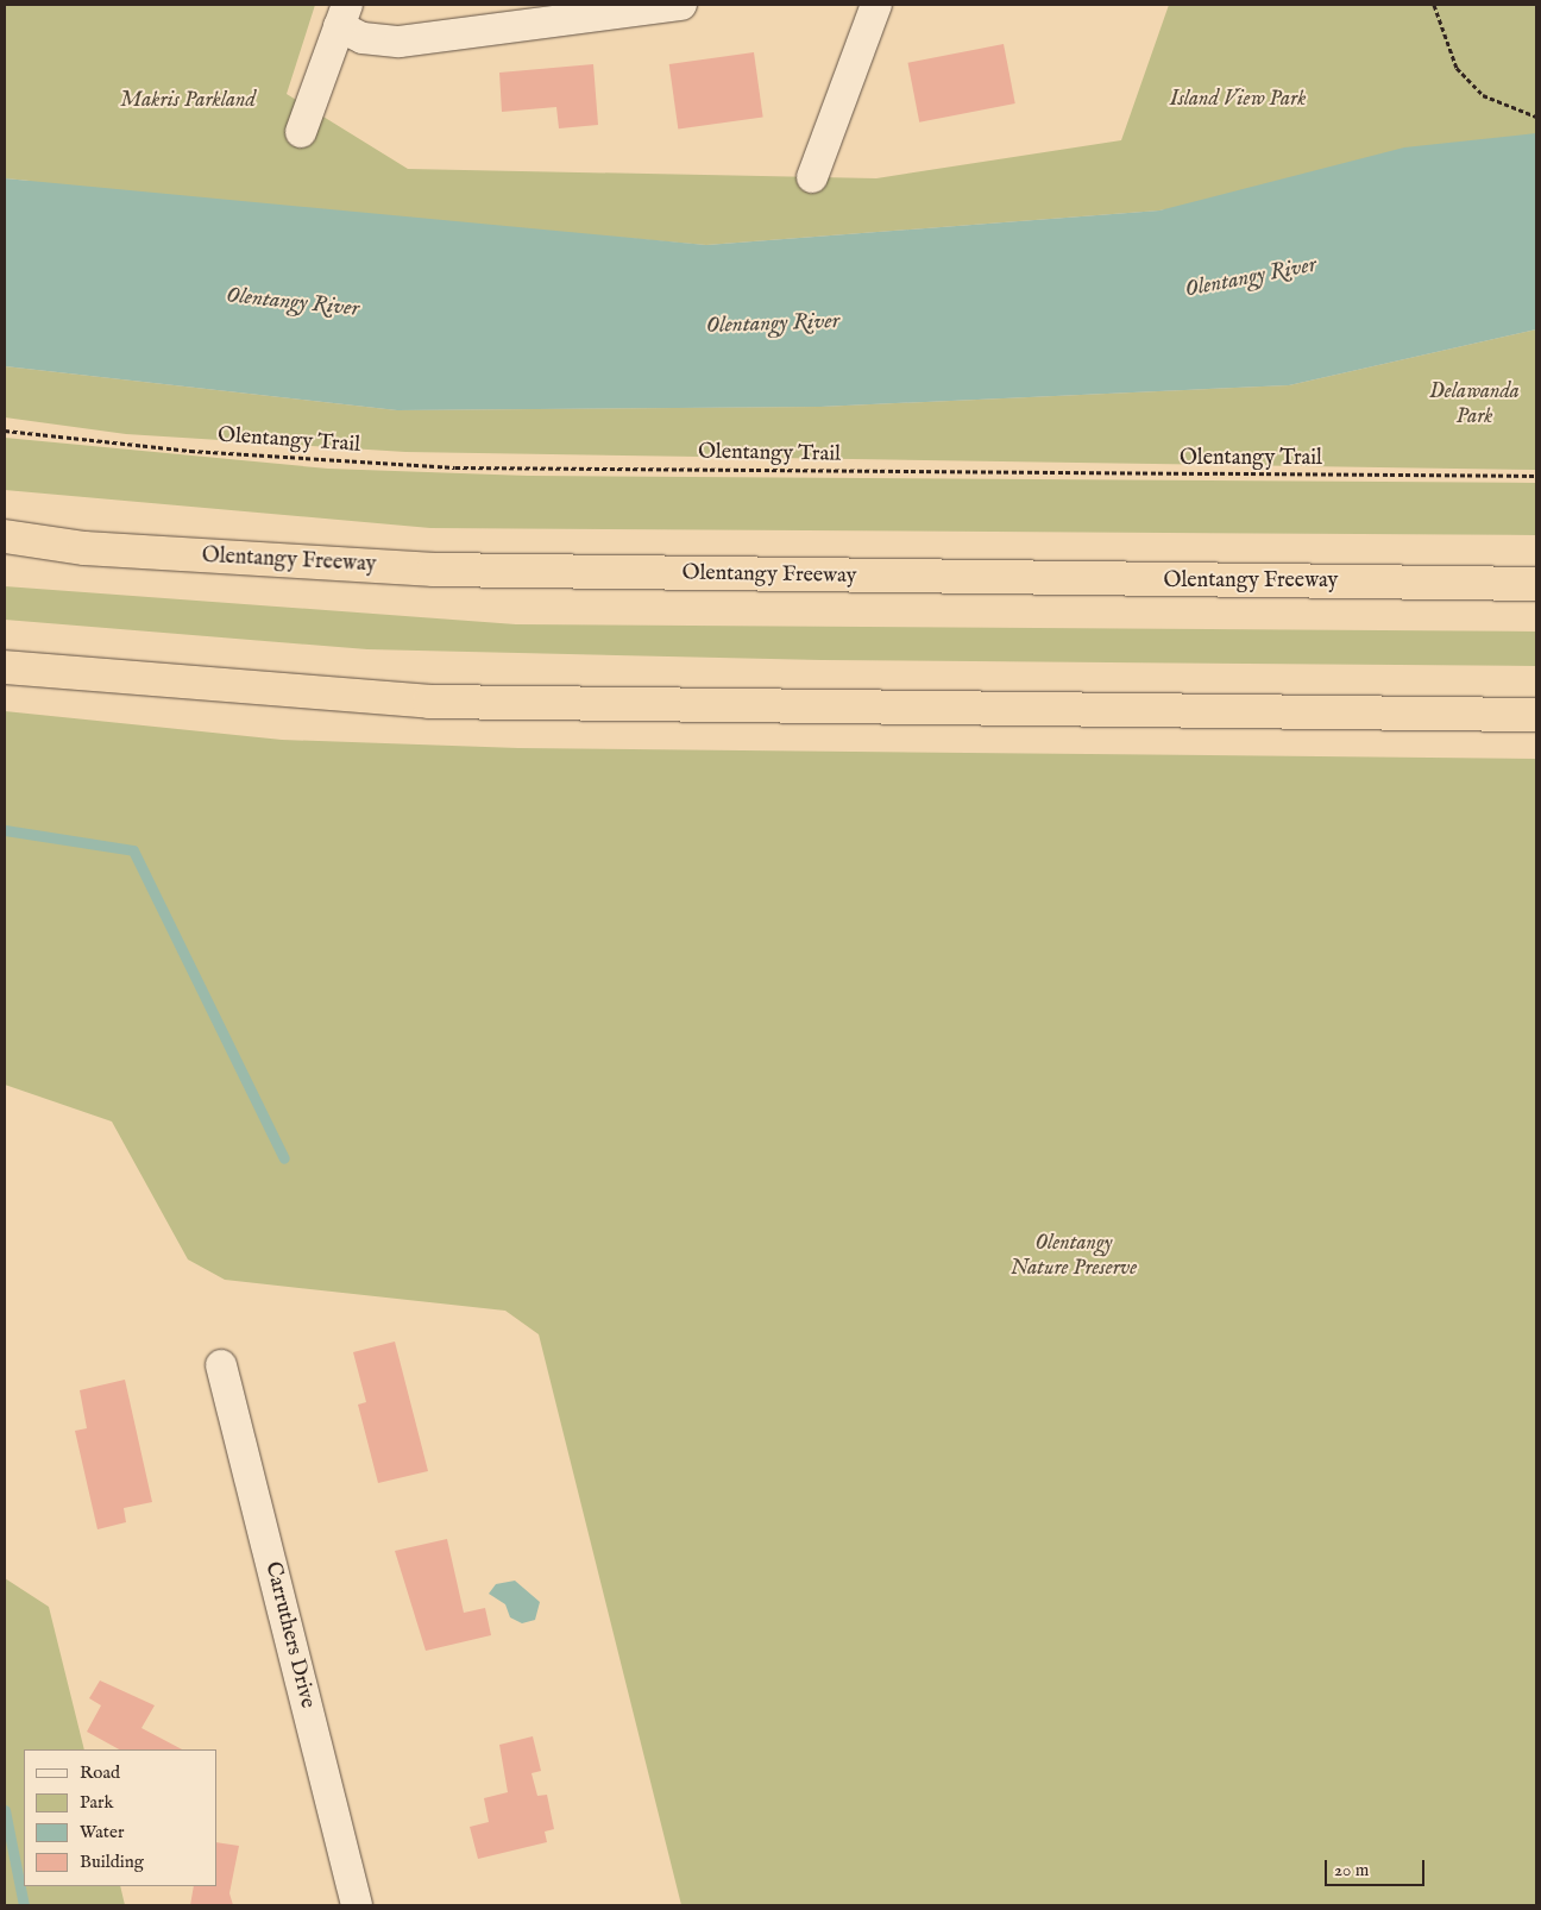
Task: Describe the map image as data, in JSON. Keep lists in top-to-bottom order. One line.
{"streets":{"highway":["Olentangy Freeway"],"street":["Carruthers Drive"],"path":["Olentangy Trail"]},"water":["Olentangy River"],"parks":["Island View Park","Makris Parkland","Delawanda Park","Olentangy Nature Preserve"],"legend":["Road","Park","Water","Building"],"scale_bar":"20 m"}
